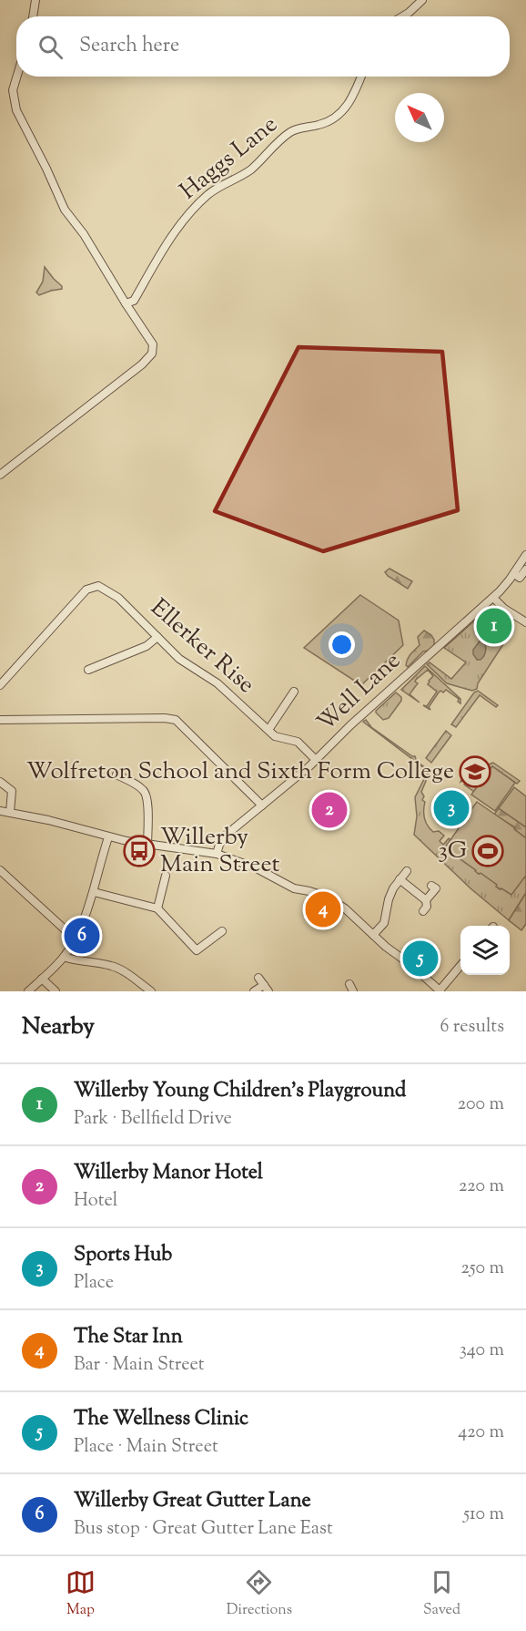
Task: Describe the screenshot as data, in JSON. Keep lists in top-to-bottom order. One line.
{"streets":{"street":["Haggs Lane","Ellerker Rise","Well Lane"]},"crossings":[["Ellerker Rise","Well Lane"]],"places":{"school or university":["Wolfreton School and Sixth Form College"],"bus stop":["Willerby Main Street"],"sports":["3G"]},"north":"top left","page":{"search":"Search here","pins":["1","3","2","4","6","5"],"heading":["Nearby","6 results"],"list":[{"mark":"1","name":"Willerby Young Children's Playground","note":"Park · Bellfield Drive","value":"200 m"},{"mark":"2","name":"Willerby Manor Hotel","note":"Hotel","value":"220 m"},{"mark":"3","name":"Sports Hub","note":"Place","value":"250 m"},{"mark":"4","name":"The Star Inn","note":"Bar · Main Street","value":"340 m"},{"mark":"5","name":"The Wellness Clinic","note":"Place · Main Street","value":"420 m"},{"mark":"6","name":"Willerby Great Gutter Lane","note":"Bus stop · Great Gutter Lane East","value":"510 m"}],"nav":["Map","Directions","Saved"]}}
